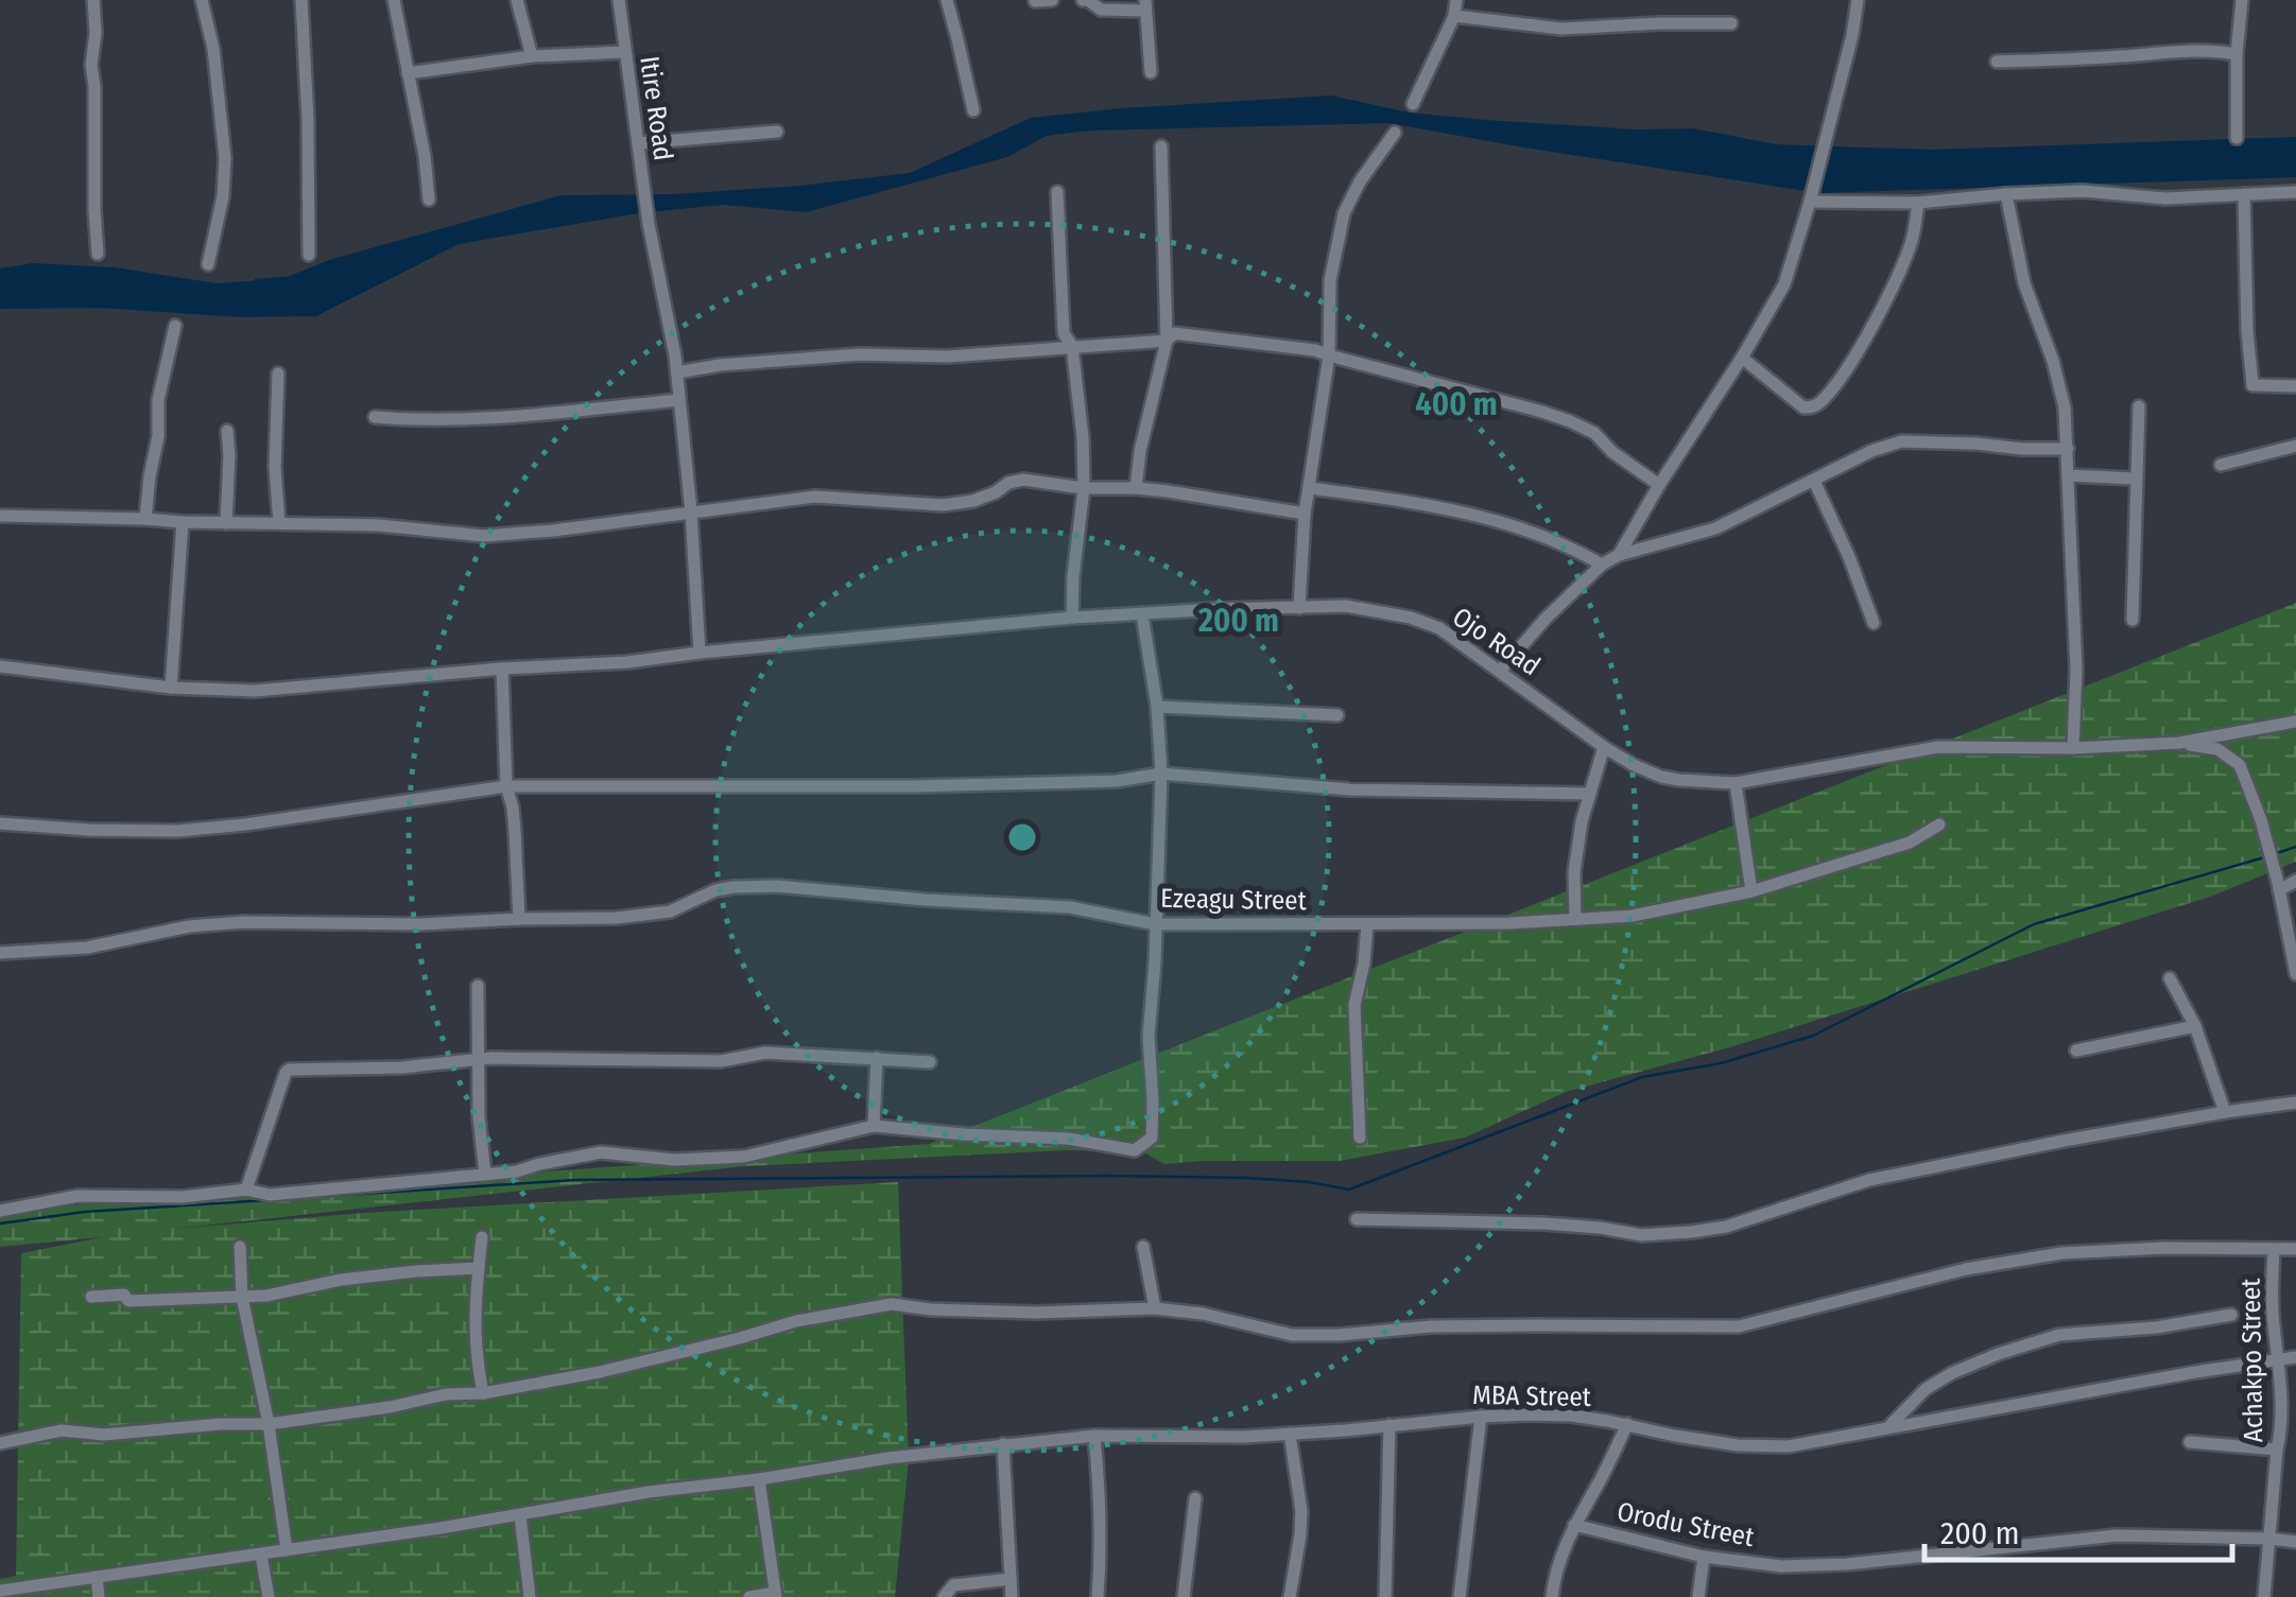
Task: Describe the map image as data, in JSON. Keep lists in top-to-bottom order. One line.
{"streets":{"street":["Itire Road","Ojo Road","Ezeagu Street","Achakpo Street","MBA Street","Orodu Street"]},"crossings":[["Itire Road","Ojo Road"],["Achakpo Street","MBA Street"],["Achakpo Street","Orodu Street"]],"scale_bar":"200 m","rings":["400 m","200 m"]}
